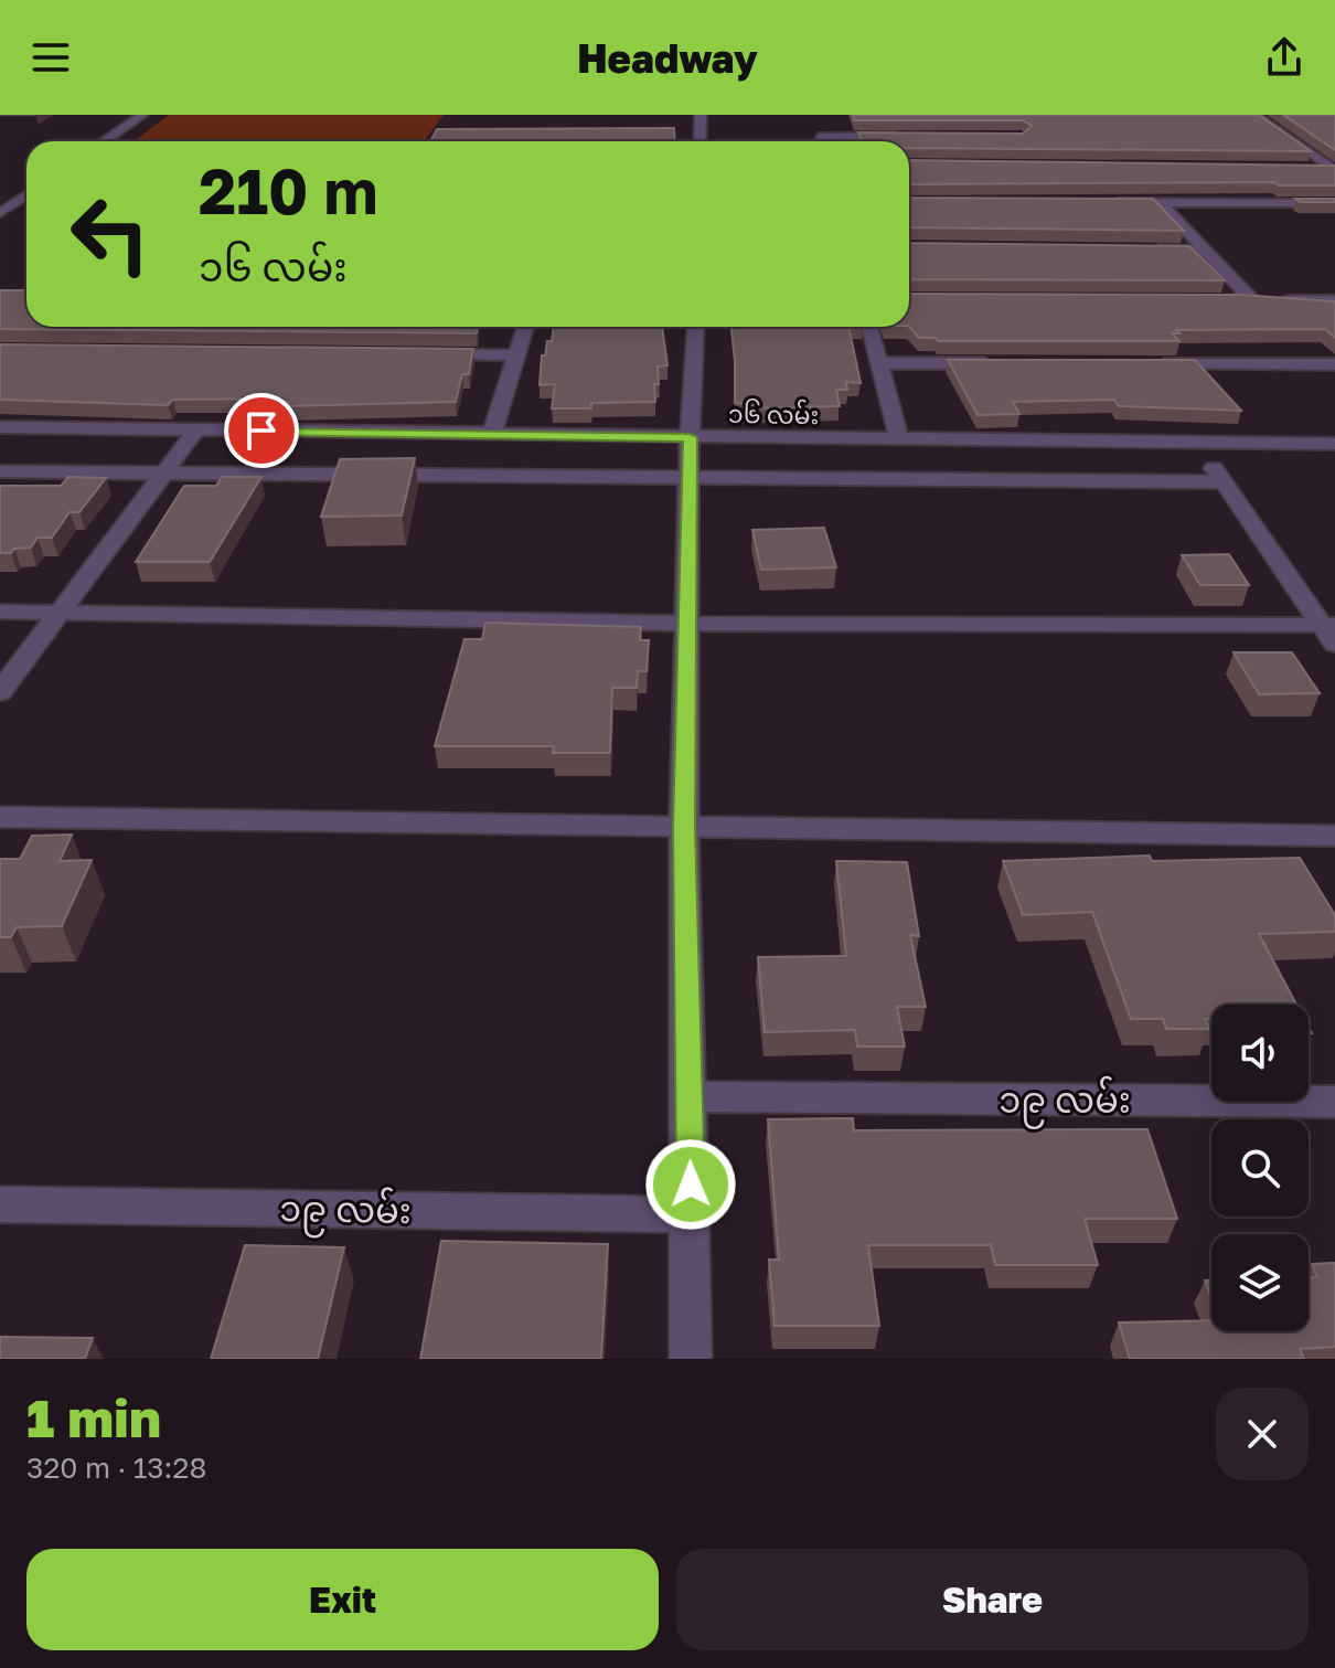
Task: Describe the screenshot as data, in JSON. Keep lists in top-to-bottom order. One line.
{"streets":{"street":["၁၆ လမ်း","၁၉ လမ်း"]},"page":{"header":"Headway","turn":["210 m","၁၆ လမ်း"],"heading":["1 min","320 m · 13:28"],"buttons":["Exit","Share"]}}
